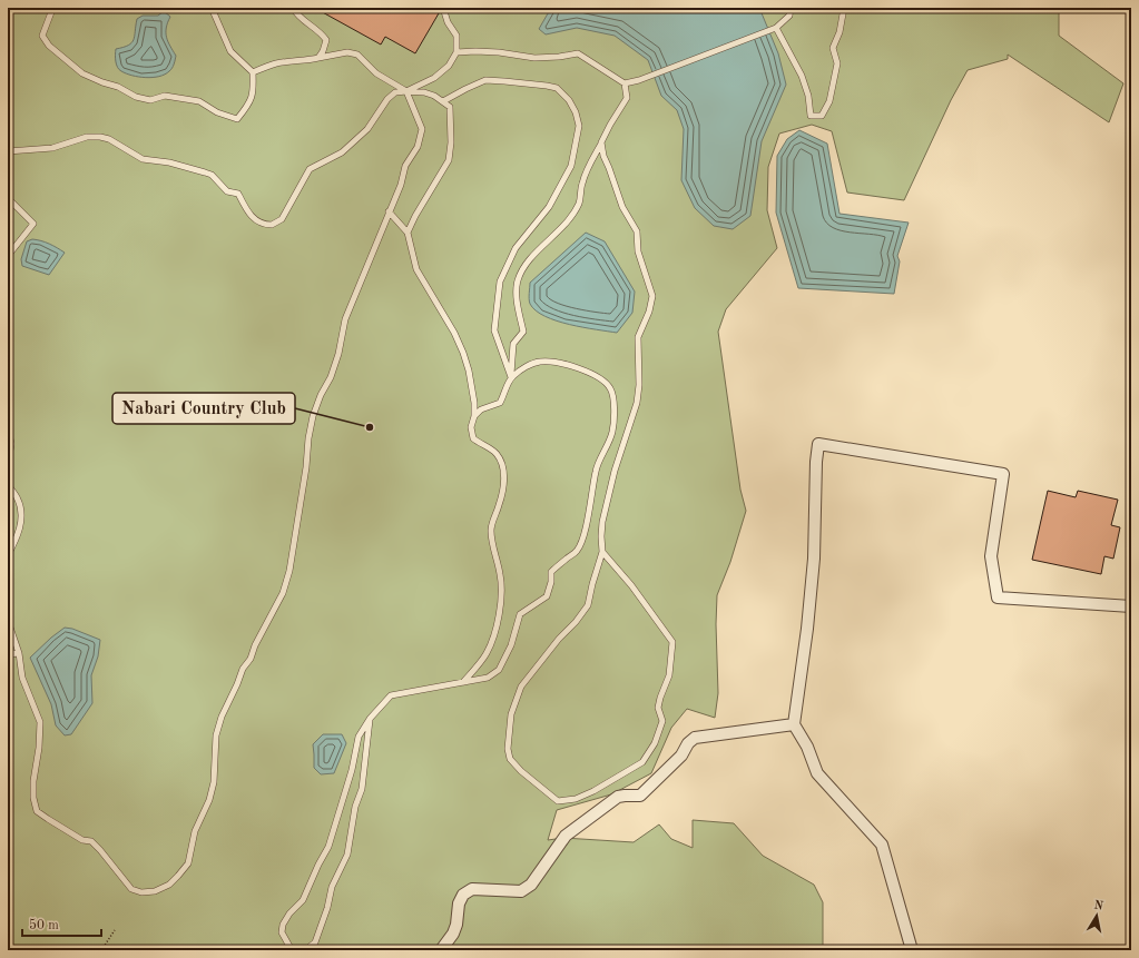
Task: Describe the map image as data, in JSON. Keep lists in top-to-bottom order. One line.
{"places":["Nabari Country Club"],"scale_bar":"50 m","north":"top"}
